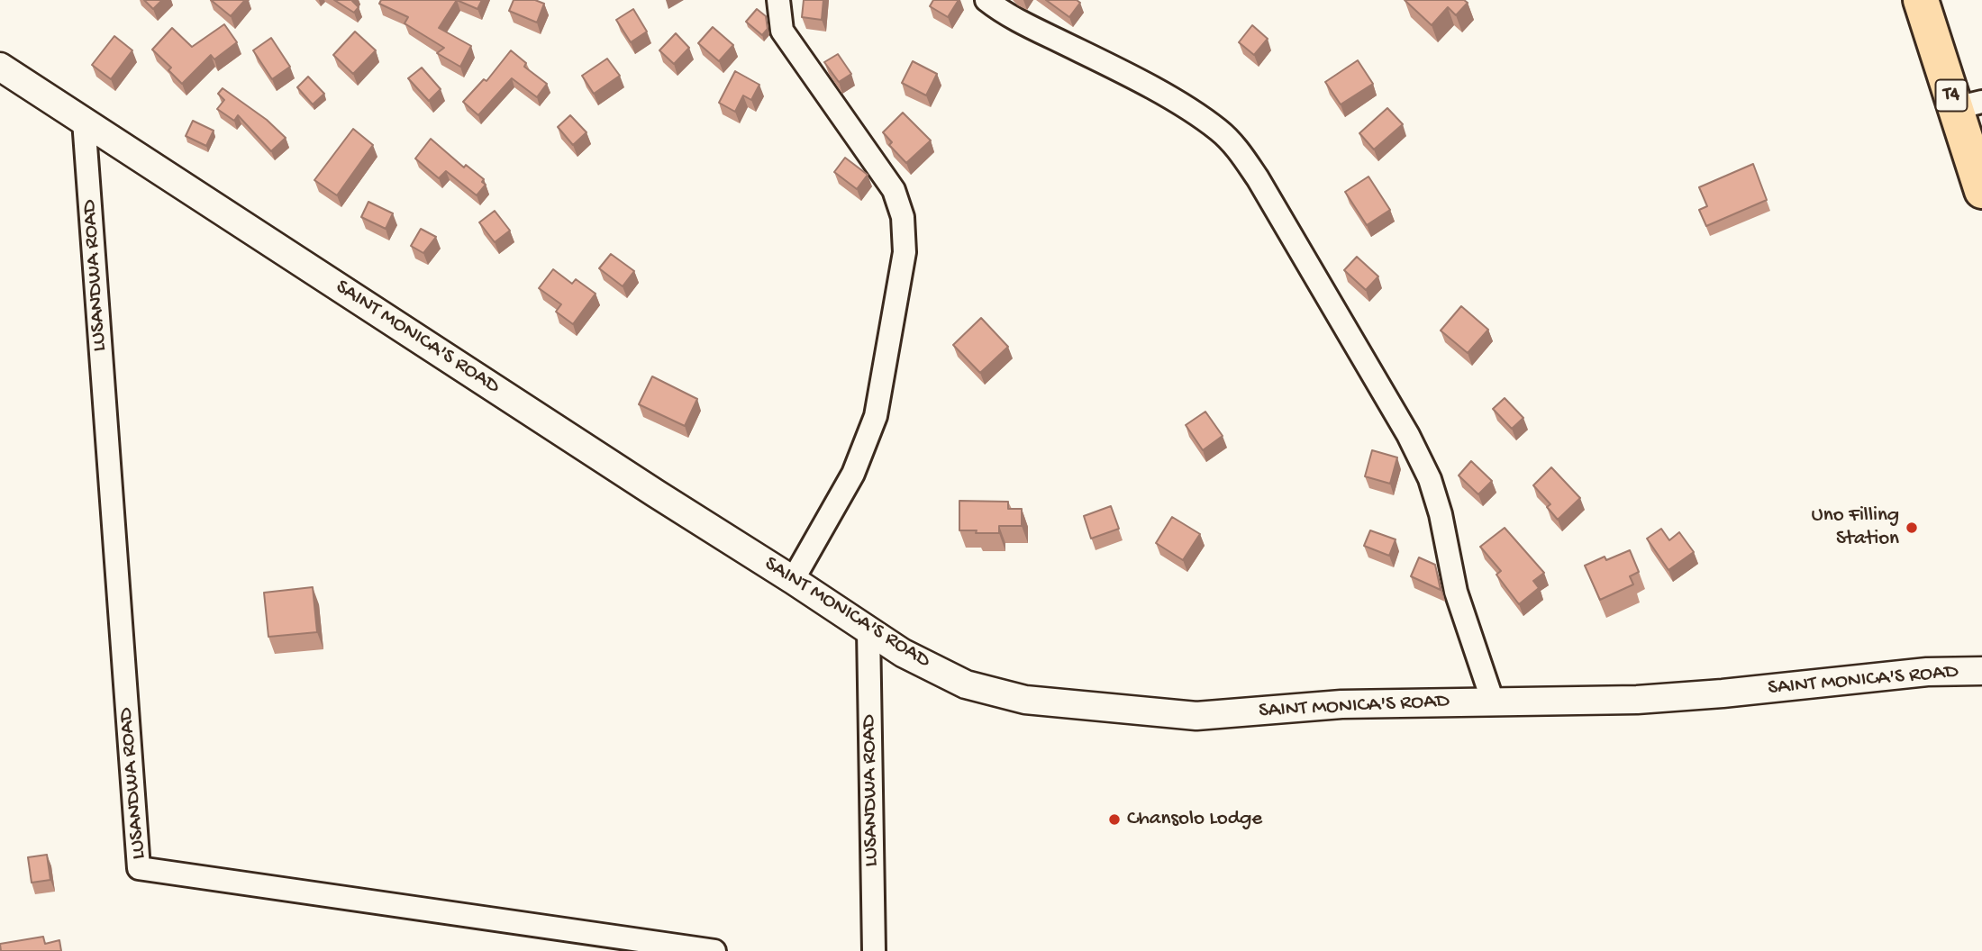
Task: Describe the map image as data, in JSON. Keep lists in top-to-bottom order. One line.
{"streets":{"highway":["T4"],"street":["LUSANDWA ROAD","SAINT MONICA'S ROAD"]},"crossings":[["LUSANDWA ROAD","SAINT MONICA'S ROAD"]],"places":["Uno Filling Station","Chansolo Lodge"]}
